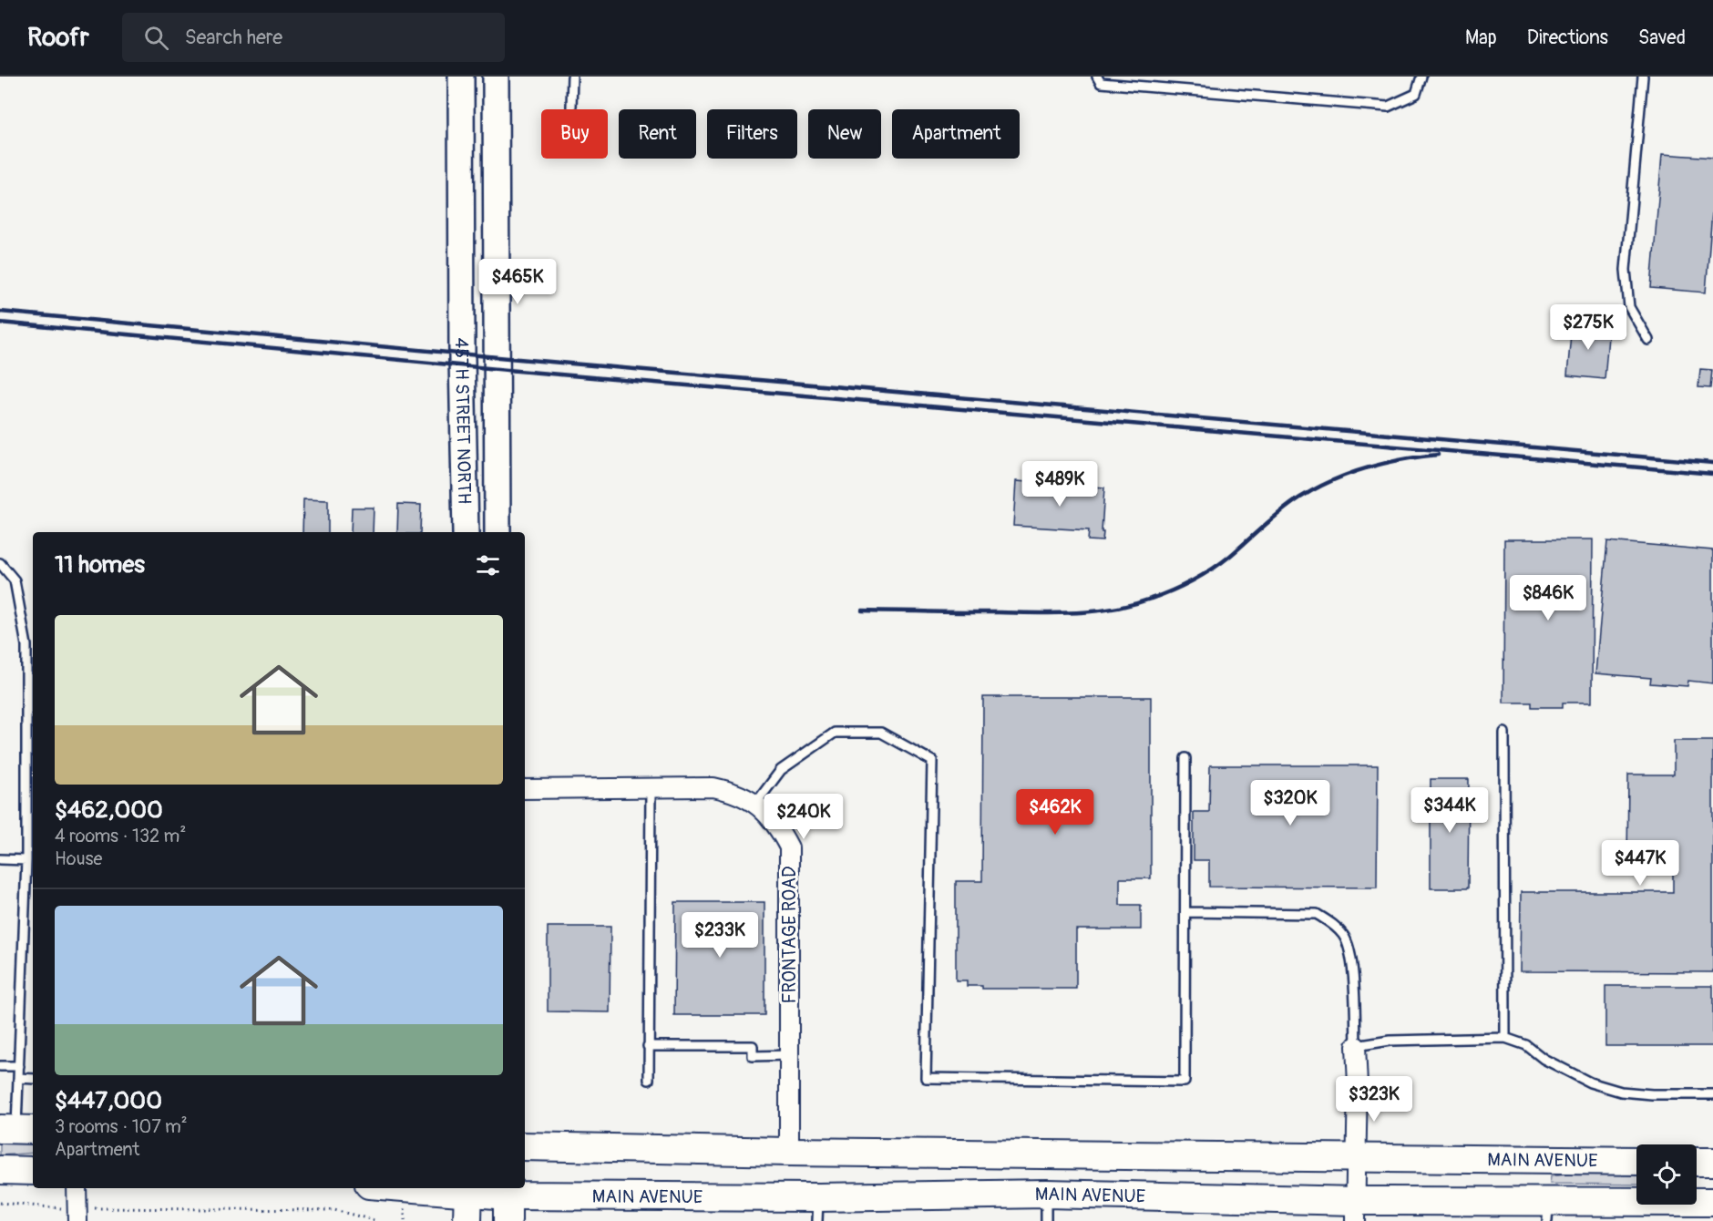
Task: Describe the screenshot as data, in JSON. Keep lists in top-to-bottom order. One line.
{"streets":{"main road":["45TH STREET NORTH","MAIN AVENUE"],"street":["FRONTAGE ROAD"]},"crossings":[["FRONTAGE ROAD","MAIN AVENUE"]],"page":{"header":"Roofr","search":"Search here","nav":["Map","Directions","Saved"],"chip":["Buy","Rent","Filters","New","Apartment"],"price":["$465K","$275K","$489K","$846K","$320K","$344K","$462K","$240K","$447K","$233K","$323K"],"heading":"11 homes","list":[{"name":"$462,000","note":"4 rooms · 132 m² · House"},{"name":"$447,000","note":"3 rooms · 107 m² · Apartment"}]}}
